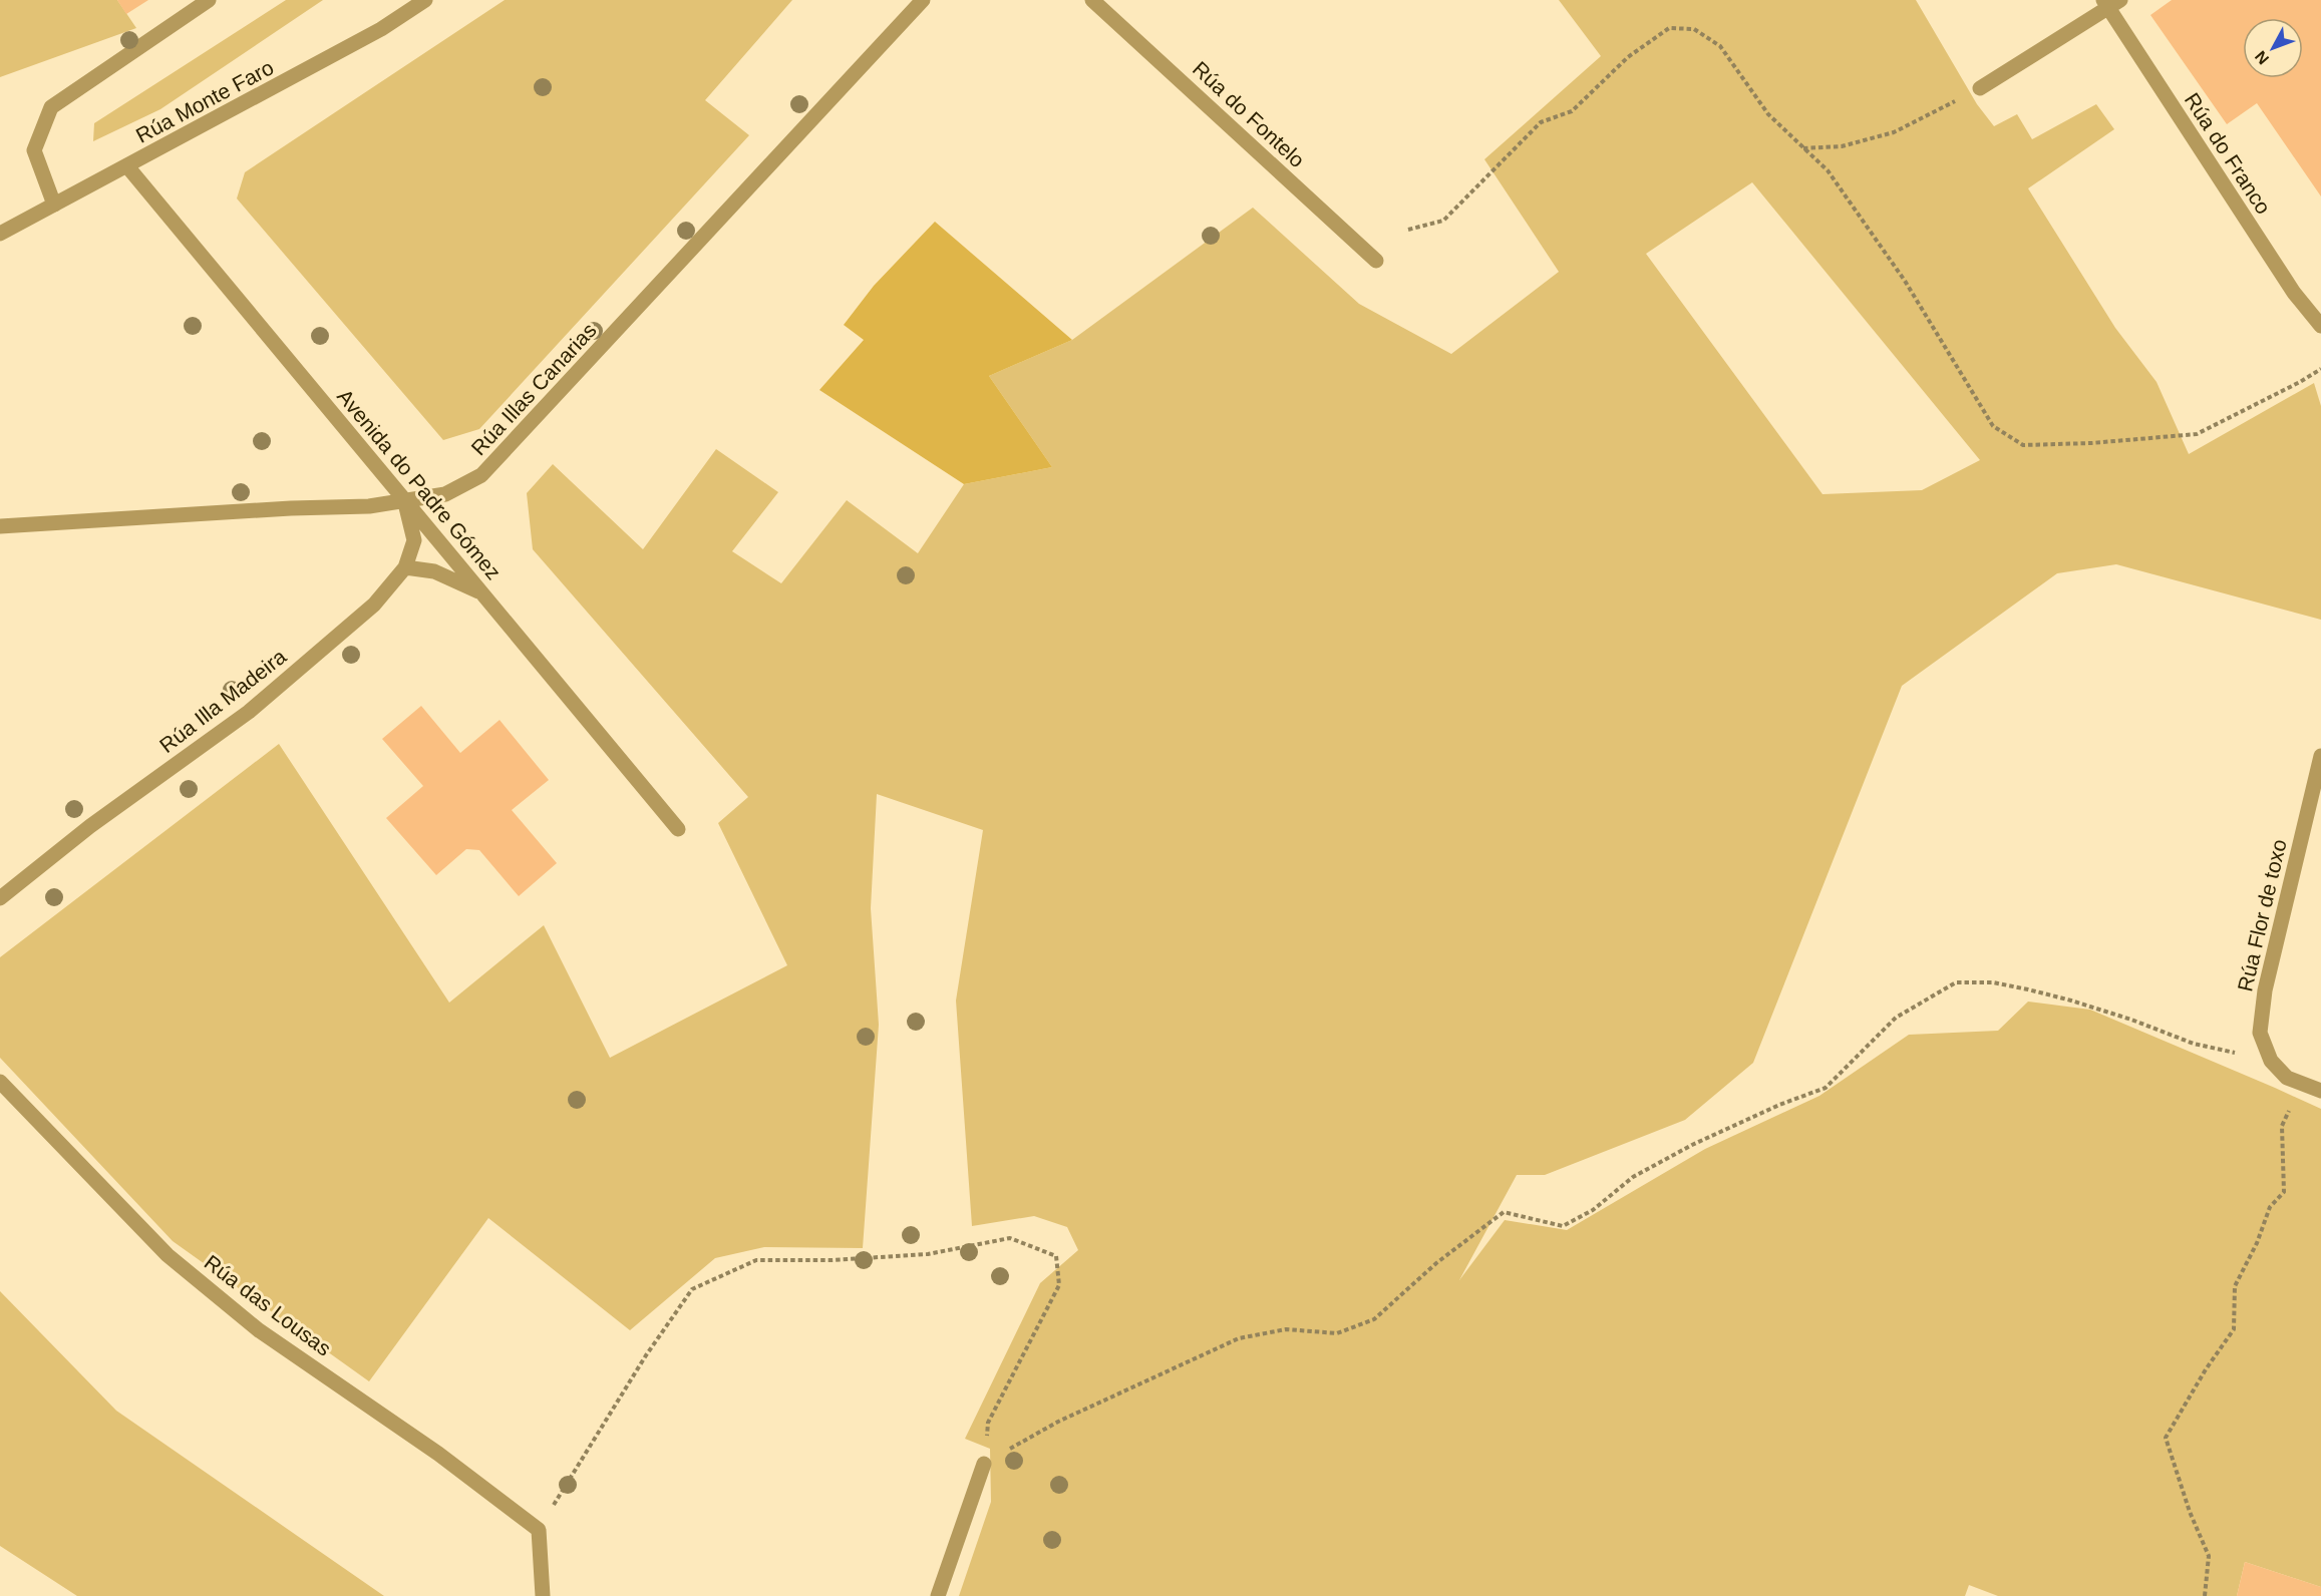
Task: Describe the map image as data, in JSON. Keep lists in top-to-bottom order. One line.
{"streets":{"street":["Rúa Monte Faro","Rúa do Fontelo","Rúa do Franco","Rúa Illas Canarias","Avenida do Padre Gómez","Rúa Illa Madeira","Rúa Flor de toxo","Rúa das Lousas"]},"crossings":[["Rúa Monte Faro","Avenida do Padre Gómez"],["Rúa Illas Canarias","Avenida do Padre Gómez"],["Rúa Illas Canarias","Rúa Illa Madeira"],["Avenida do Padre Gómez","Rúa Illa Madeira"]],"north":"bottom left"}
